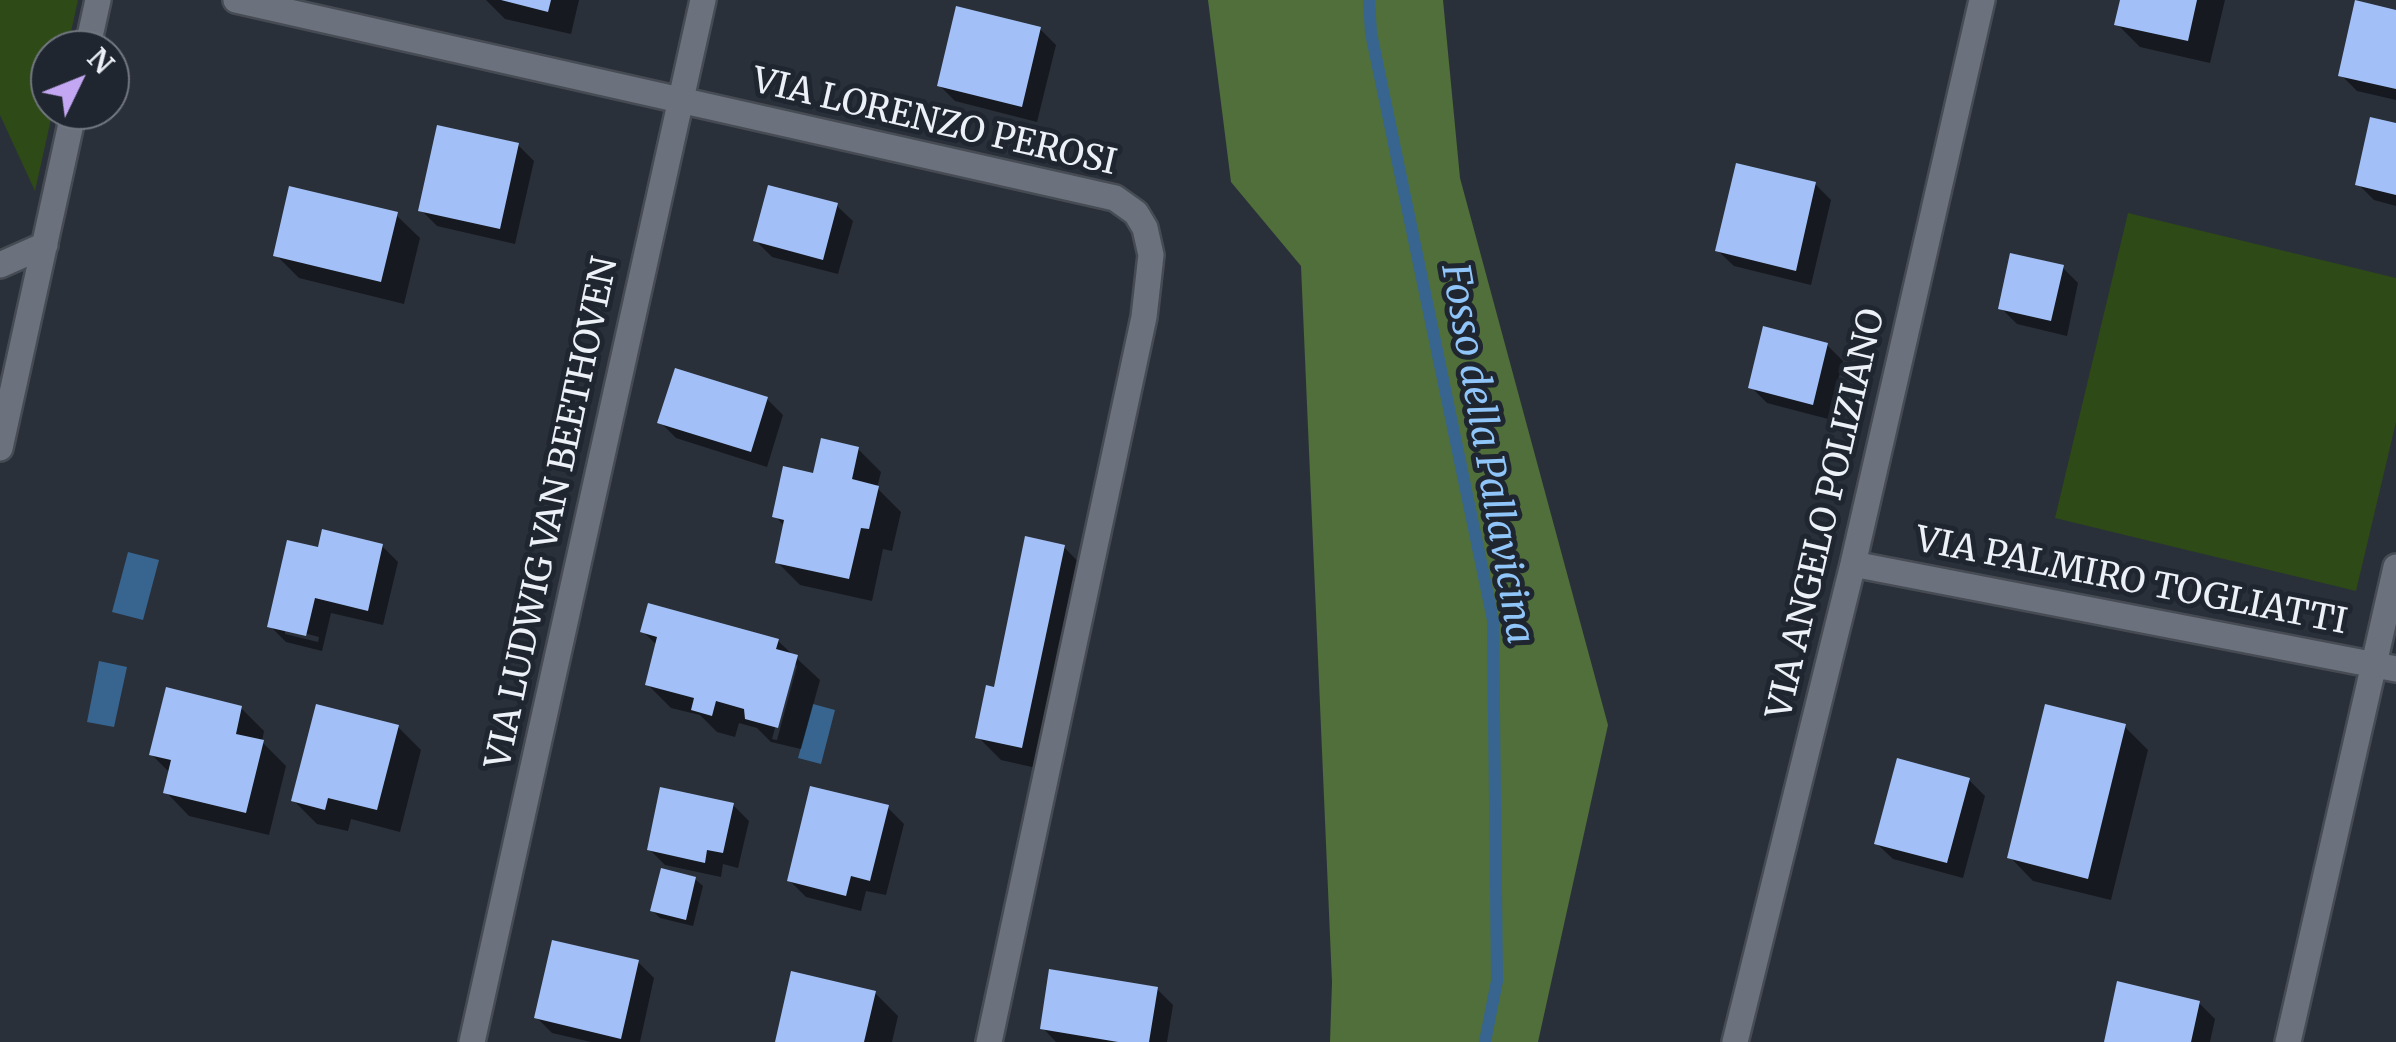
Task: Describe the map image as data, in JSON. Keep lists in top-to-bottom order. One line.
{"streets":{"street":["VIA LORENZO PEROSI","VIA LUDWIG VAN BEETHOVEN","VIA ANGELO POLIZIANO","VIA PALMIRO TOGLIATTI"]},"crossings":[["VIA LORENZO PEROSI","VIA LUDWIG VAN BEETHOVEN"],["VIA ANGELO POLIZIANO","VIA PALMIRO TOGLIATTI"]],"water":["Fosso della Pallavicina"],"north":"top right"}
